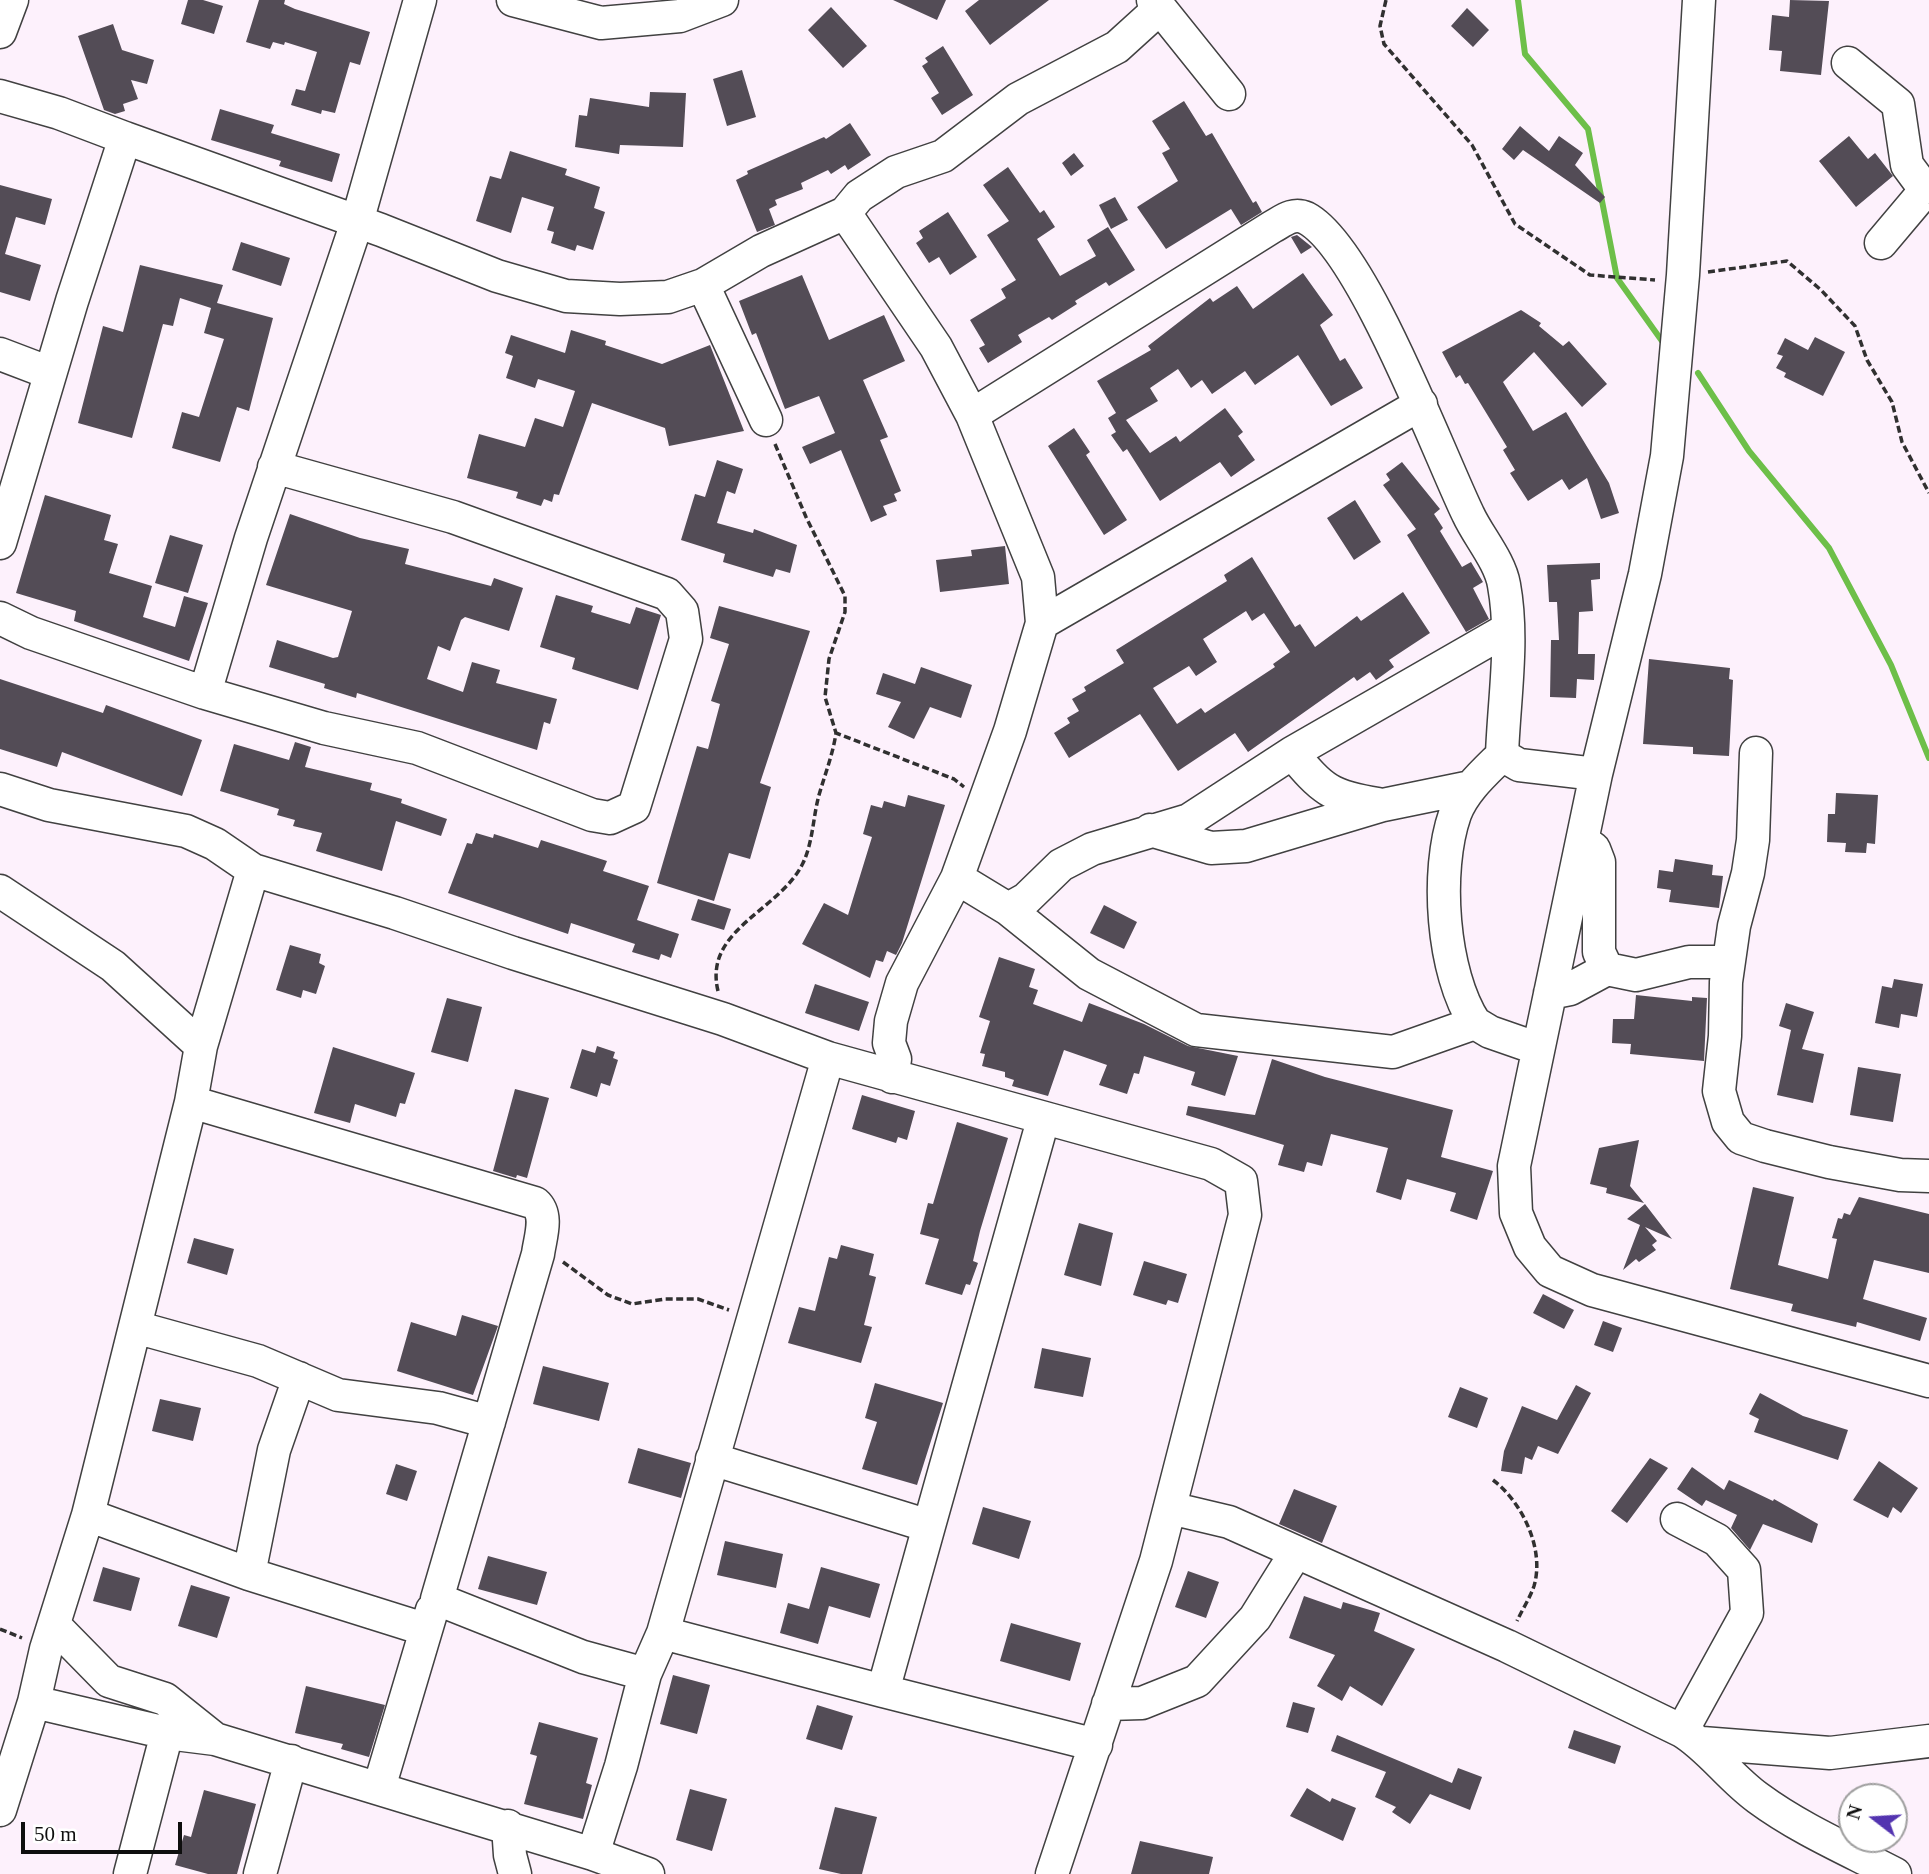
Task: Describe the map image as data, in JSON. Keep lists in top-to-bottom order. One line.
{"scale_bar":"50 m","north":"left"}
